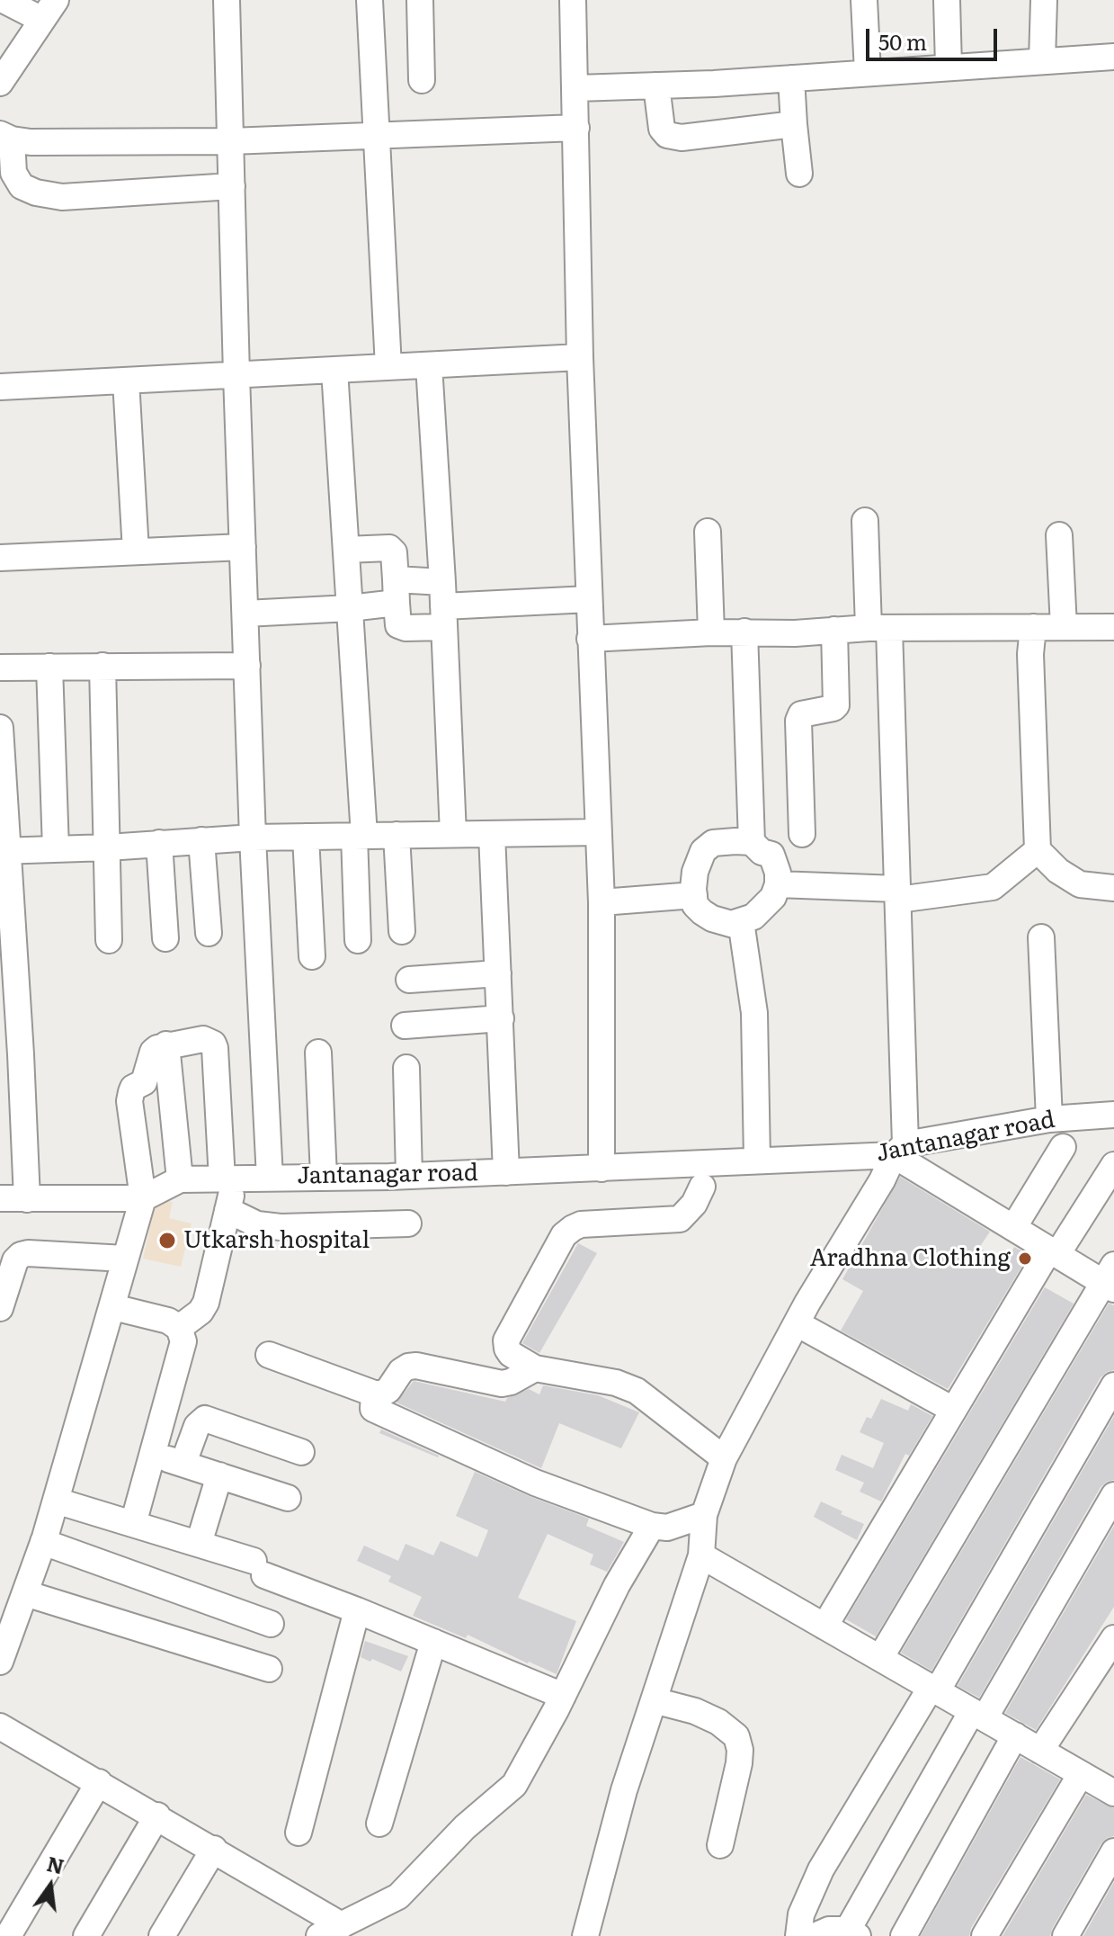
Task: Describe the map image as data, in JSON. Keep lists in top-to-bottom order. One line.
{"streets":{"street":["Jantanagar road"]},"places":["Utkarsh hospital","Aradhna Clothing"],"scale_bar":"50 m","north":"top"}
